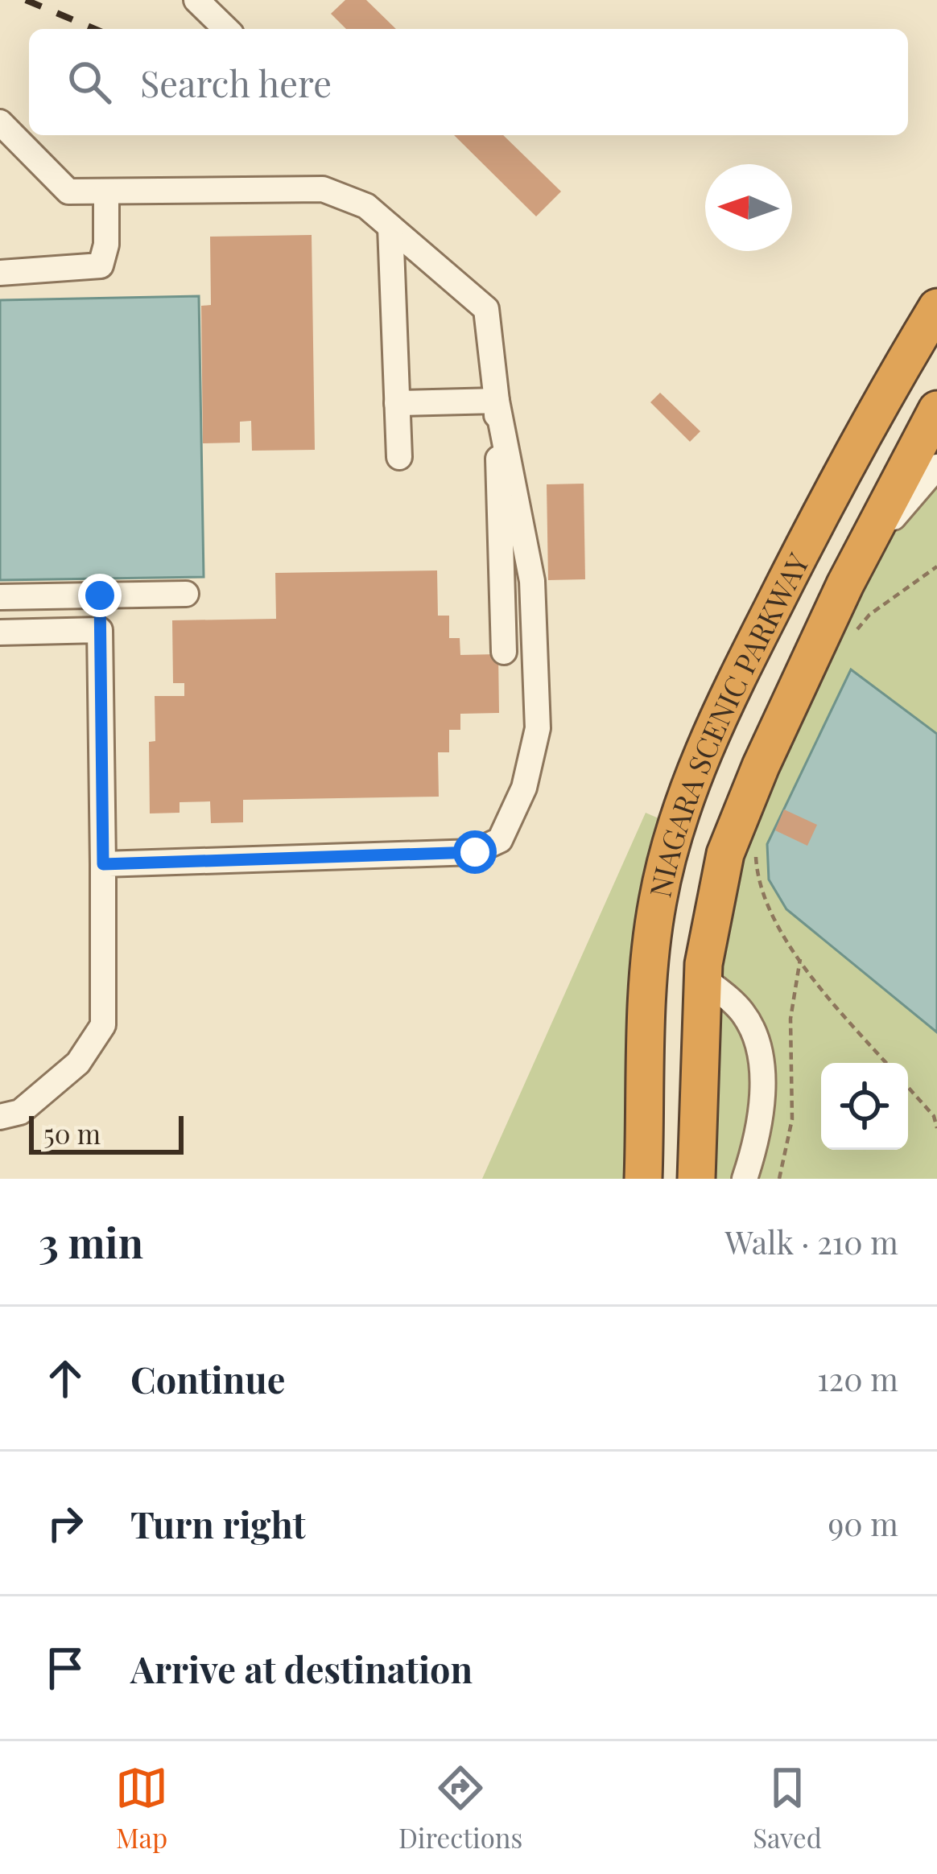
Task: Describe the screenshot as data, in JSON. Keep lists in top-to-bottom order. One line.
{"streets":{"highway":["NIAGARA SCENIC PARKWAY"]},"scale_bar":"50 m","north":"left","page":{"search":"Search here","scale":"50 m","heading":["3 min","Walk · 210 m"],"list":[["Continue","120 m"],["Turn right","90 m"],"Arrive at destination"],"nav":["Map","Directions","Saved"]}}
